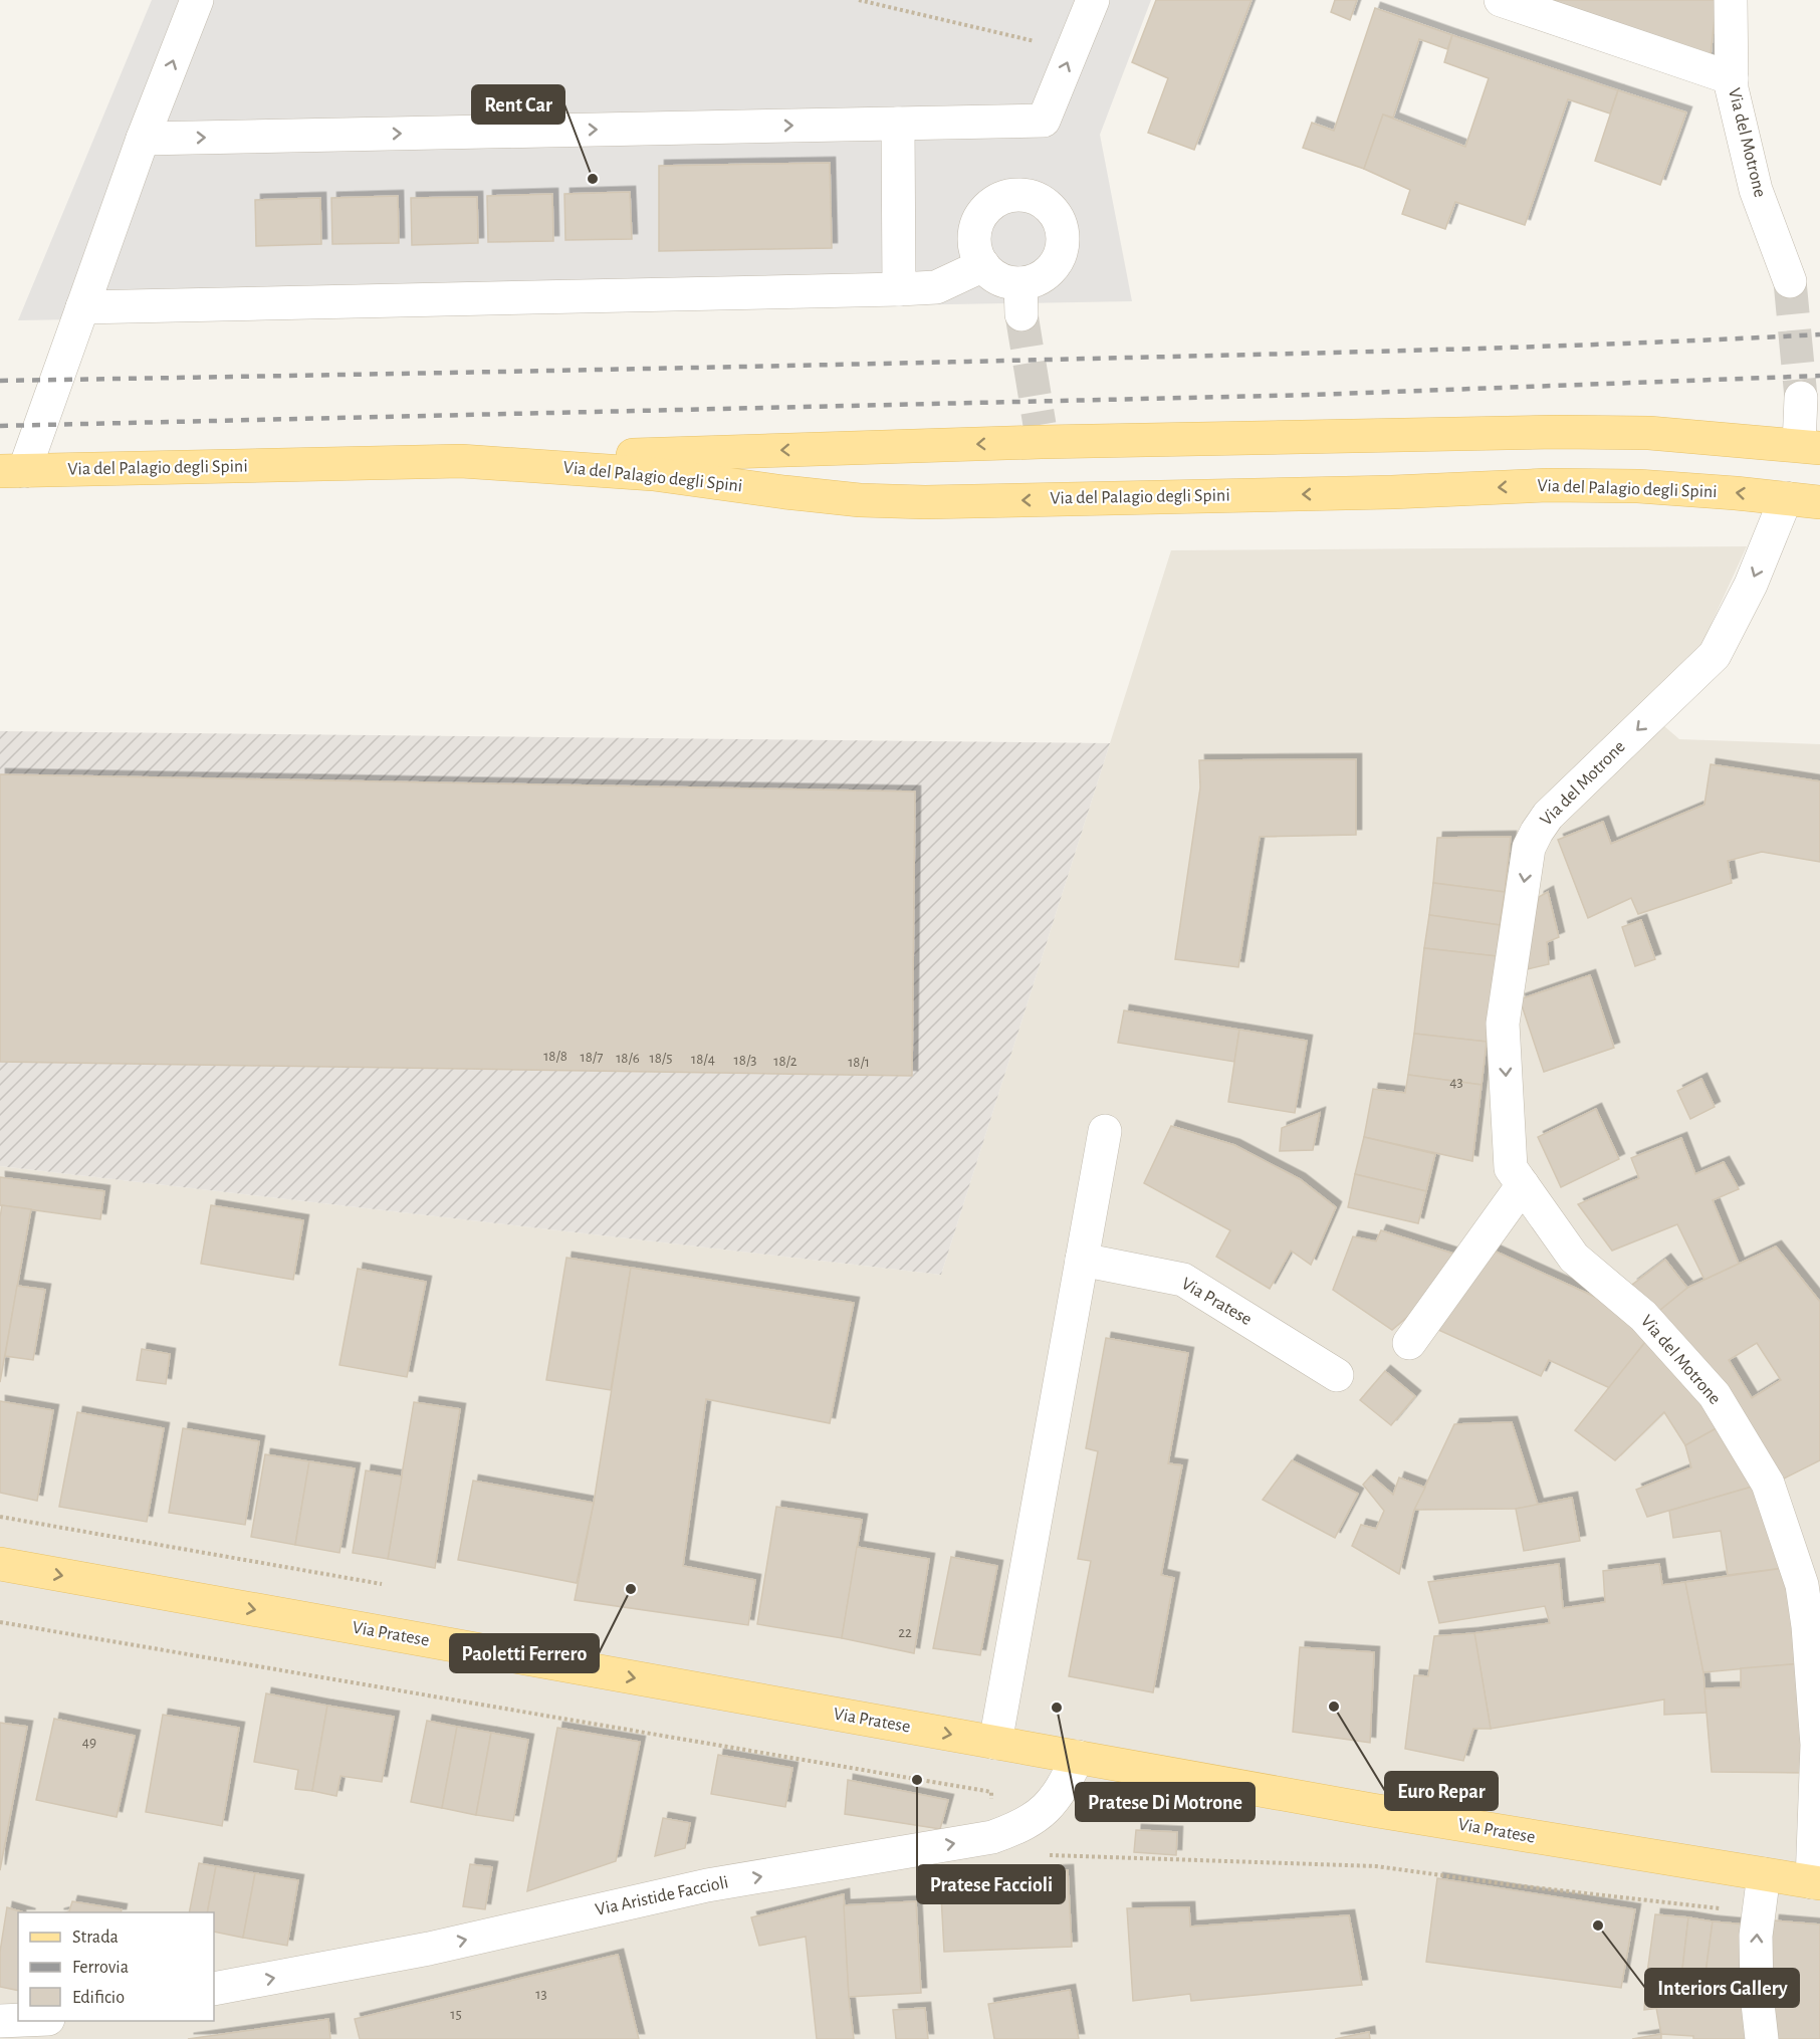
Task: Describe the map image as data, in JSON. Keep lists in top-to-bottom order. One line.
{"streets":{"main road":["Via del Palagio degli Spini","Via Pratese"],"street":["Via del Motrone","Via Aristide Faccioli"]},"crossings":[["Via del Motrone","Via del Palagio degli Spini"],["Via del Motrone","Via Pratese"],["Via Pratese","Via Aristide Faccioli"]],"one_way":["Via del Motrone","Via del Palagio degli Spini","Via Pratese","Via Aristide Faccioli"],"places":["Rent Car","Paoletti Ferrero","Euro Repar","Pratese Di Motrone","Pratese Faccioli","Interiors Gallery"],"house_numbers":["18/8","18/7","18/6","18/5","18/4","18/3","18/2","18/1","43","22","49","13","15"],"legend":["Strada","Ferrovia","Edificio"]}
